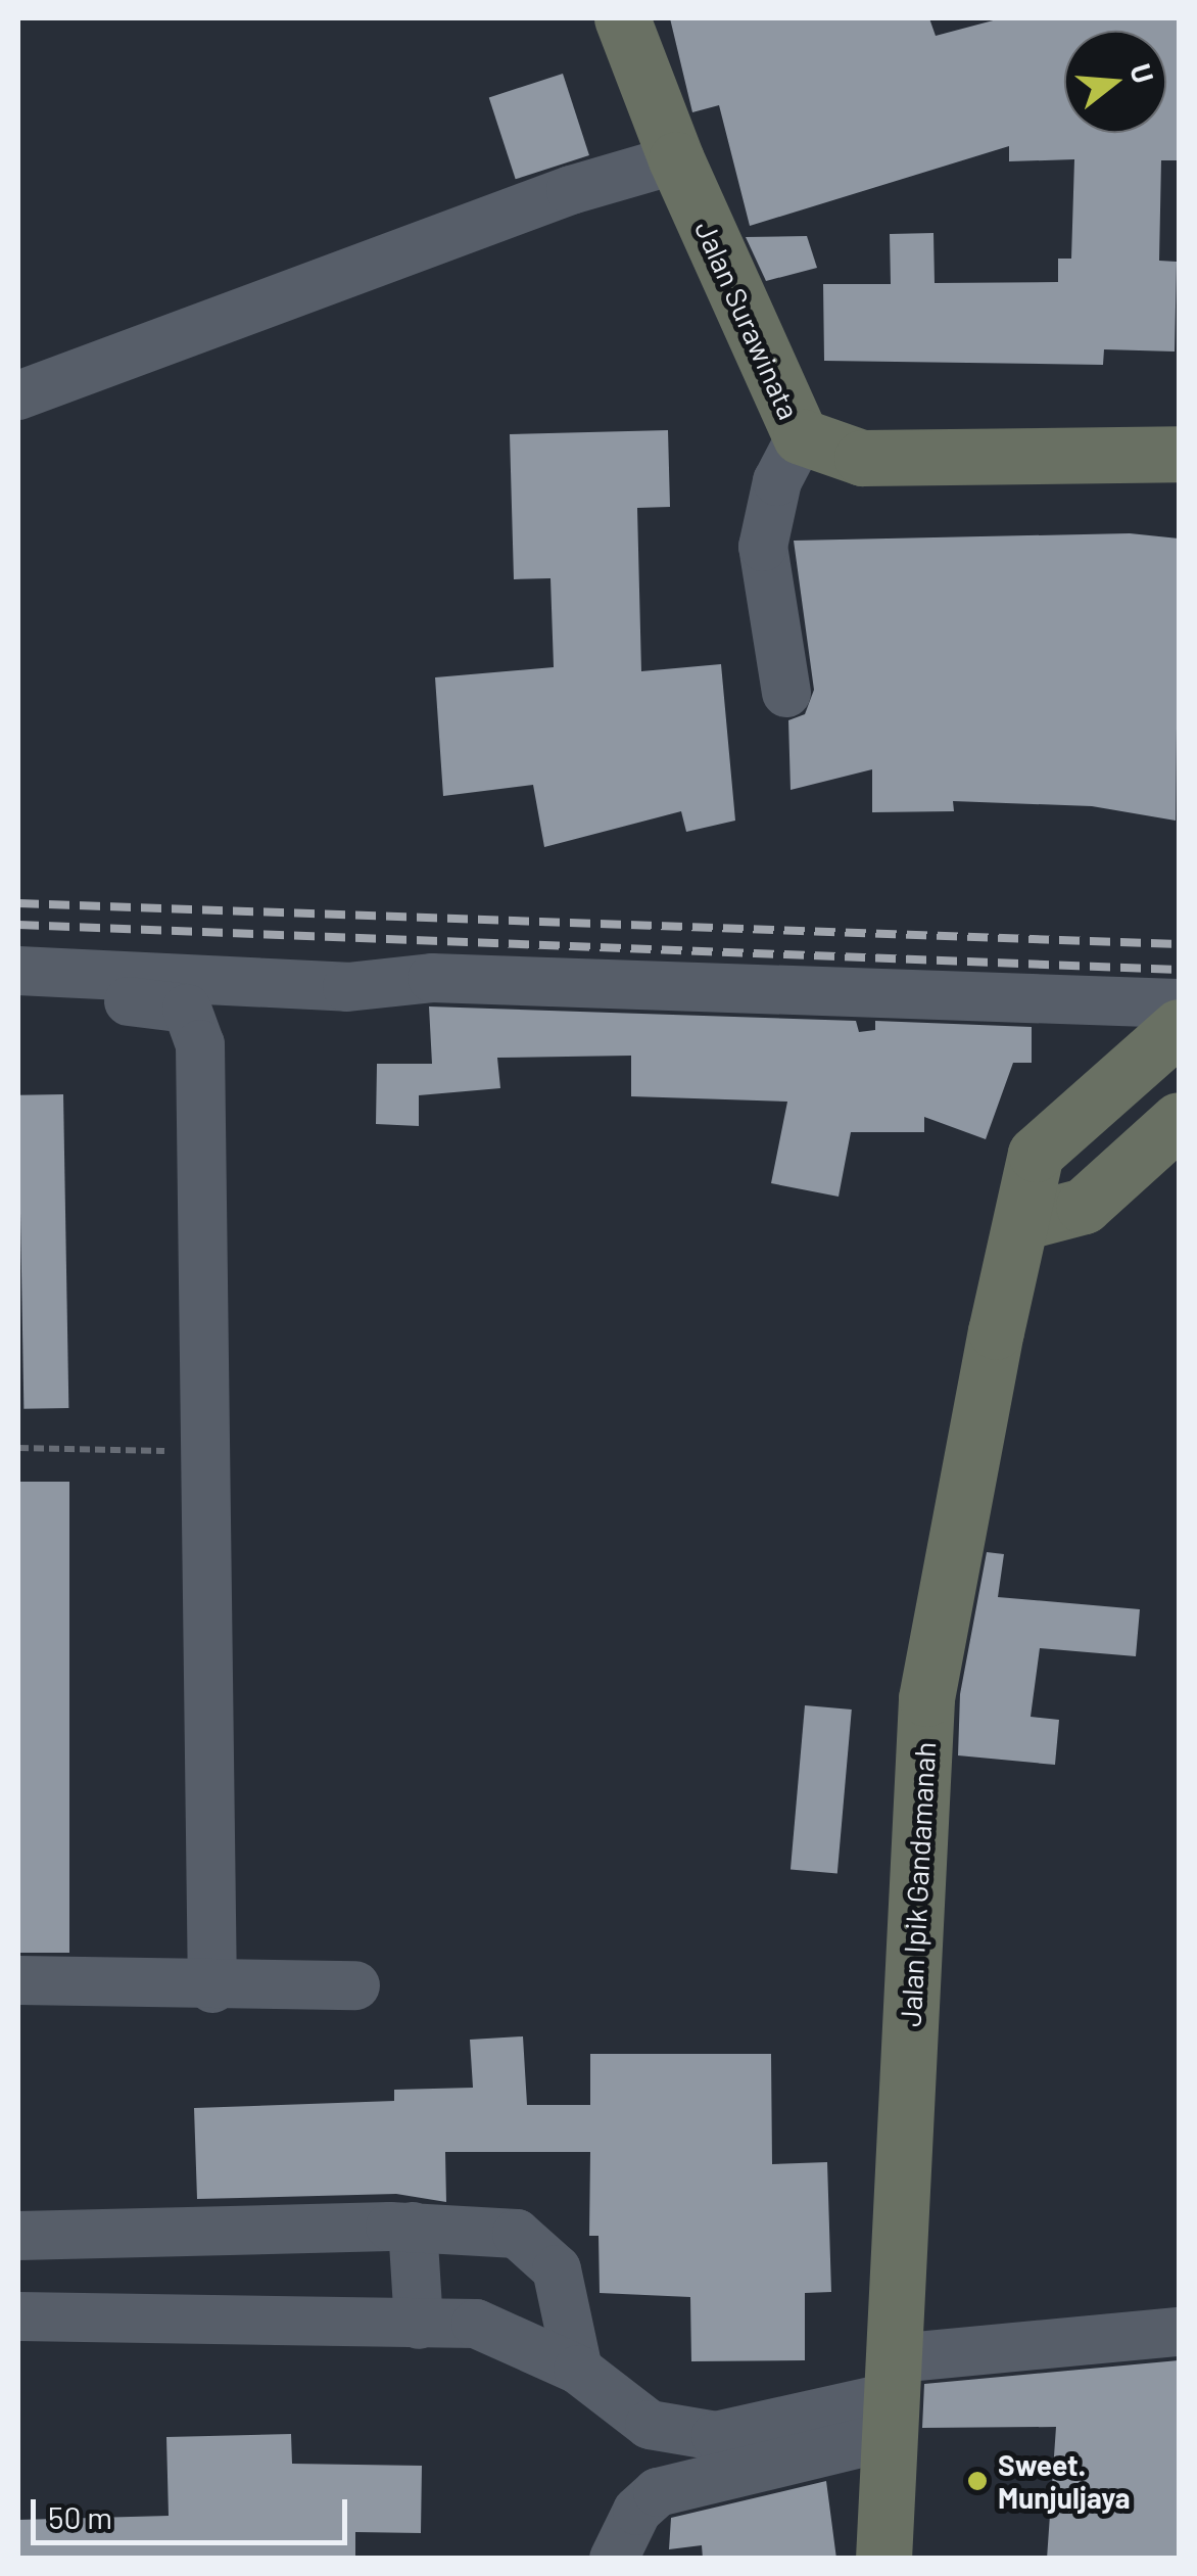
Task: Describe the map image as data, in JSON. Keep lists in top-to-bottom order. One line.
{"streets":{"main road":["Jalan Surawinata","Jalan Ipik Gandamanah"]},"places":["Sweet. Munjuljaya"],"scale_bar":"50 m","north":"right"}
